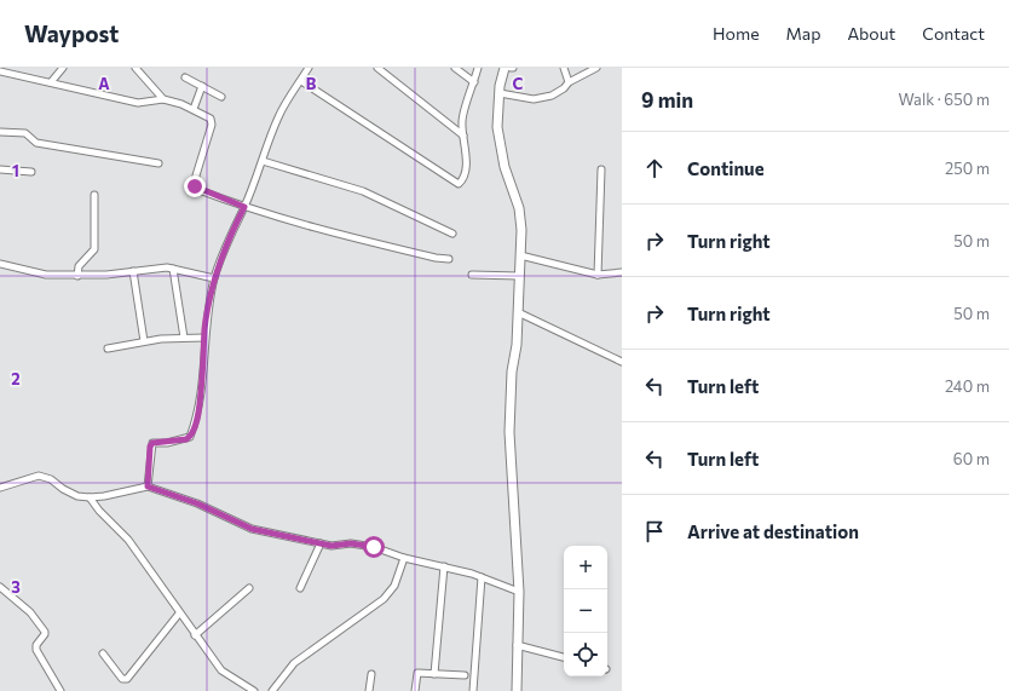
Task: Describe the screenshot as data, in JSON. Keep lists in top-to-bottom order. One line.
{"page":{"header":"Waypost","nav":["Home","Map","About","Contact"],"heading":["9 min","Walk · 650 m"],"list":[["Continue","250 m"],["Turn right","50 m"],["Turn right","50 m"],["Turn left","240 m"],["Turn left","60 m"],"Arrive at destination"],"map_buttons":["+","−"]},"grid":{"columns":["A","B","C"],"rows":["1","2","3"]}}
